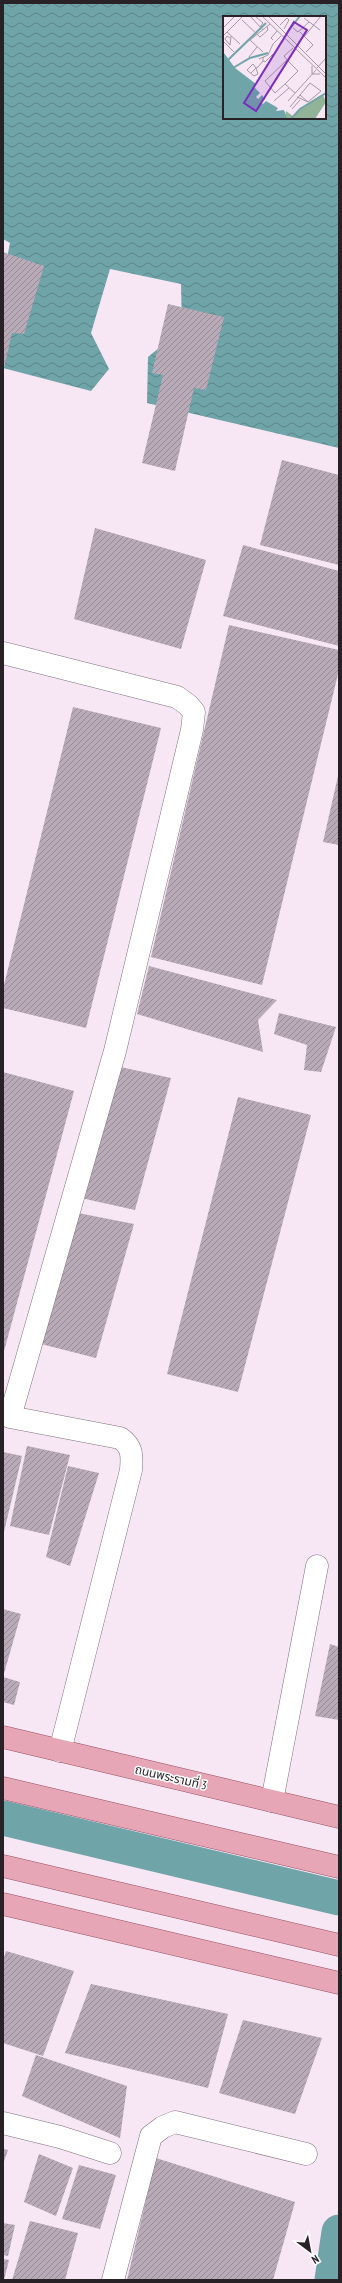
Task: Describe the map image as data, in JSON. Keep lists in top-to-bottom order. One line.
{"streets":{"main road":["ถนนพระรามที่ 3"]},"north":"bottom right"}
